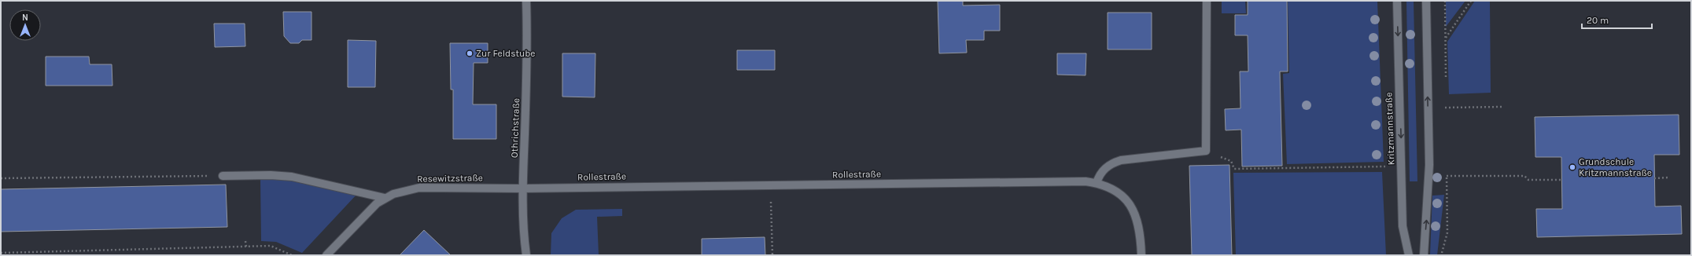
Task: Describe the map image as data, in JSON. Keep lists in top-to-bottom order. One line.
{"streets":{"street":["Othrichstraße","Kritzmannstraße","Rollestraße","Resewitzstraße"]},"crossings":[["Othrichstraße","Rollestraße"],["Othrichstraße","Resewitzstraße"],["Rollestraße","Resewitzstraße"]],"places":["Zur Feldstube","Grundschule Kritzmannstraße"],"scale_bar":"20 m","north":"top"}
